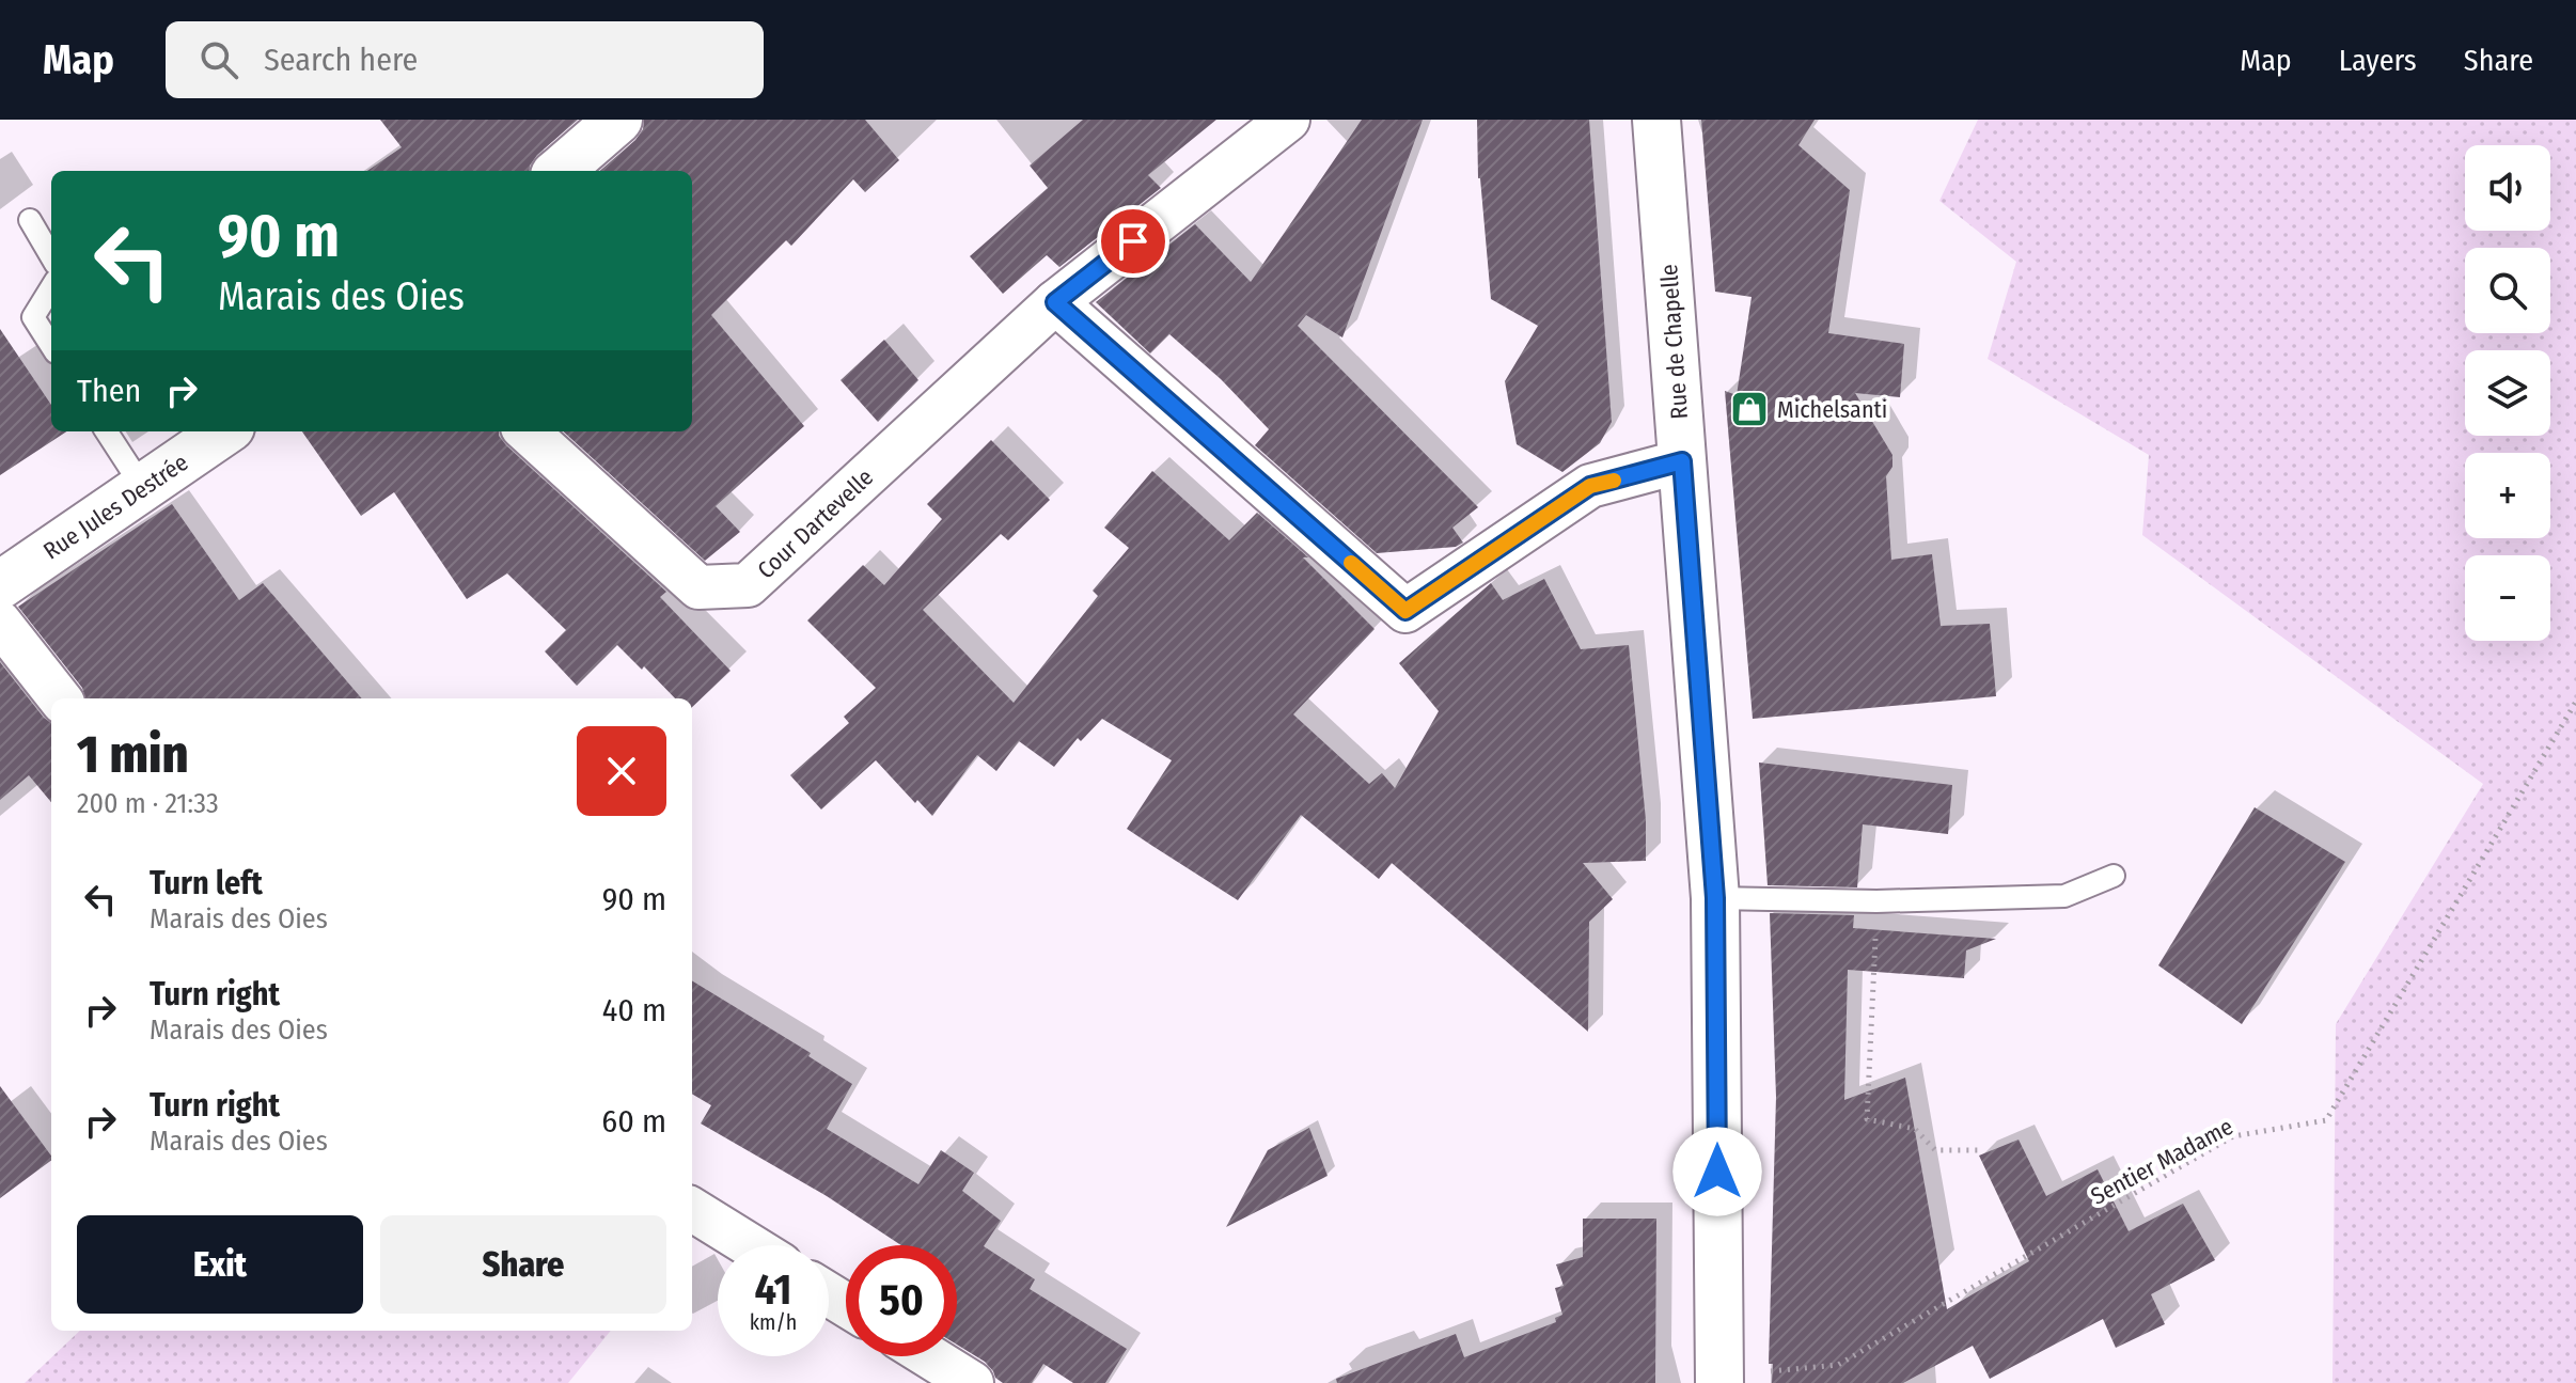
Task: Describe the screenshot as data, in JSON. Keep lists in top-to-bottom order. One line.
{"streets":{"main road":["Rue de Chapelle","Rue Jules Destrée"],"street":["Cour Dartevelle"],"path":["Sentier Madame"]},"crossings":[["Rue de Chapelle","Sentier Madame"]],"places":{"shop":["Michelsanti"]},"page":{"header":"Map","search":"Search here","nav":["Map","Layers","Share"],"map_buttons":["+","−"],"turn":["90 m","Marais des Oies"],"then":"Then","heading":["1 min","200 m · 21:33"],"list":[{"name":"Turn left","note":"Marais des Oies","value":"90 m"},{"name":"Turn right","note":"Marais des Oies","value":"40 m"},{"name":"Turn right","note":"Marais des Oies","value":"60 m"}],"buttons":["Exit","Share"],"speed":"41 km/h","limit":"50"}}
